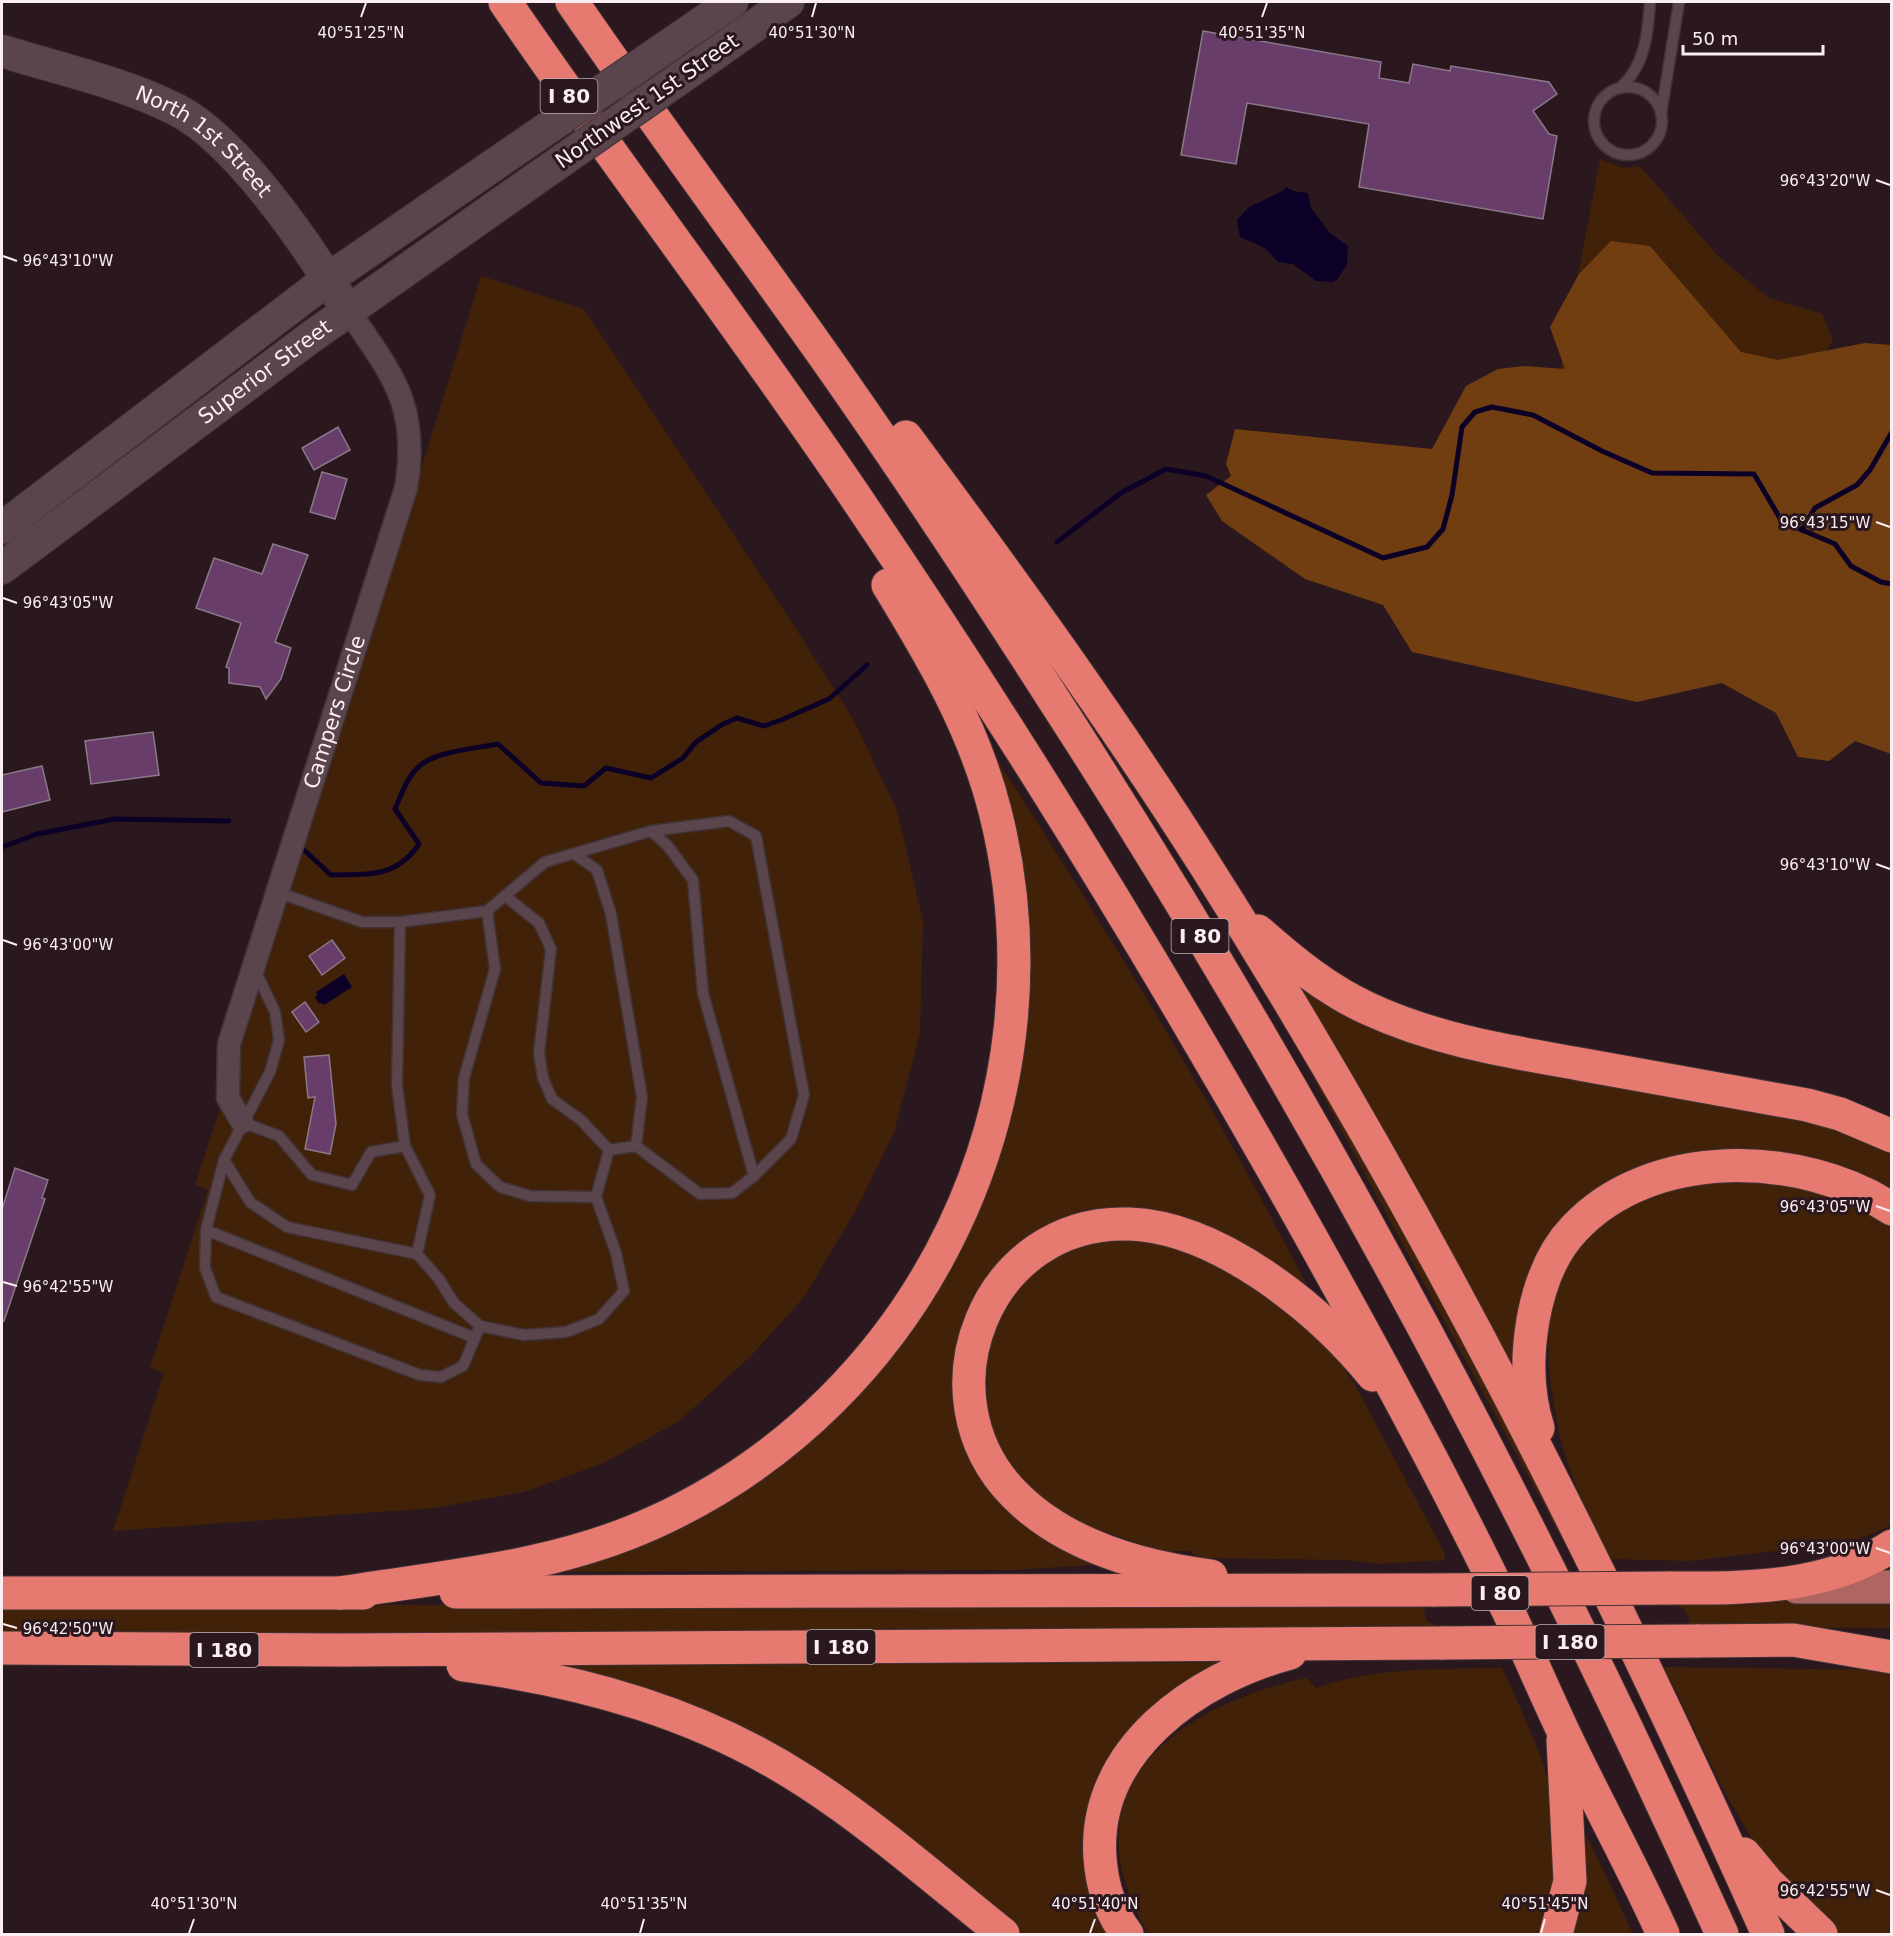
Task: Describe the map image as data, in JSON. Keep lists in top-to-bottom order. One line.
{"streets":{"highway":["I 80","I 180"],"main road":["Northwest 1st Street","North 1st Street","Superior Street"],"street":["Campers Circle"]},"crossings":[["Northwest 1st Street","Superior Street"],["North 1st Street","Superior Street"],["North 1st Street","Campers Circle"],["Superior Street","Campers Circle"]],"scale_bar":"50 m","coordinates":["40°51'25\"N","40°51'30\"N","40°51'35\"N","96°43'20\"W","96°43'10\"W","96°43'15\"W","96°43'05\"W","96°43'00\"W","96°42'55\"W","96°42'50\"W","40°51'40\"N","40°51'45\"N"]}
